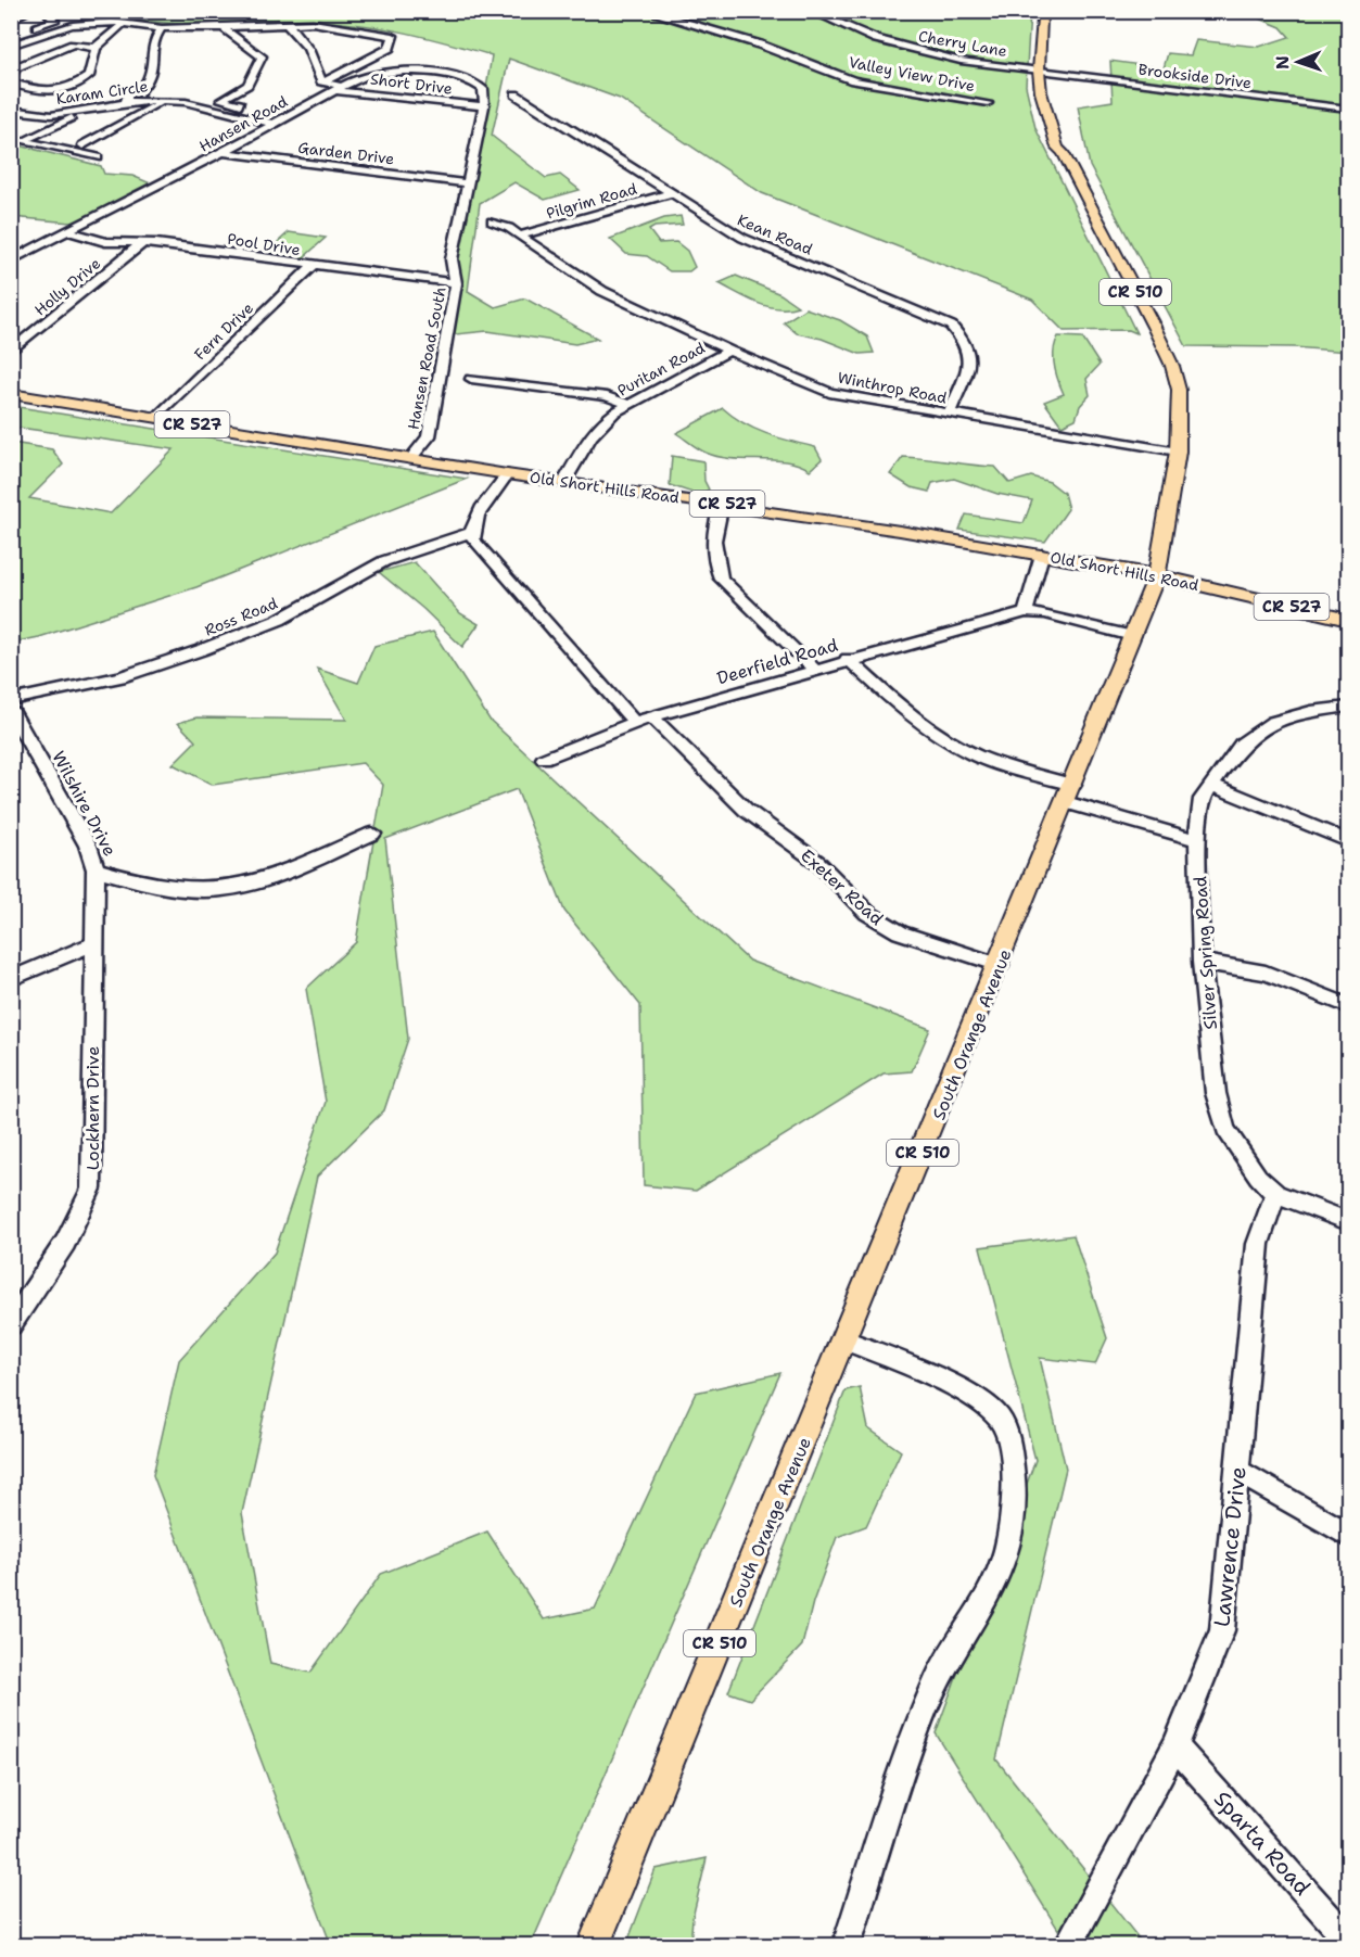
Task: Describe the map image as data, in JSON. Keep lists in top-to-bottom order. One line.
{"streets":{"main road":["CR 510","CR 527","Old Short Hills Road","South Orange Avenue"],"street":["Cherry Lane","Valley View Drive","Brookside Drive","Short Drive","Karam Circle","Hansen Road","Garden Drive","Pilgrim Road","Kean Road","Pool Drive","Holly Drive","Fern Drive","Hansen Road South","Puritan Road","Winthrop Road","Ross Road","Deerfield Road","Wilshire Drive","Exeter Road","Silver Spring Road","Lockhern Drive","Lawrence Drive","Sparta Road"]},"crossings":[["Cherry Lane","Brookside Drive"],["Cherry Lane","South Orange Avenue"],["Brookside Drive","South Orange Avenue"],["Short Drive","Hansen Road"],["Short Drive","Hansen Road South"],["Karam Circle","Hansen Road"],["Hansen Road","Garden Drive"],["Hansen Road","Pool Drive"],["Hansen Road","Hansen Road South"],["Garden Drive","Hansen Road South"],["Pilgrim Road","Kean Road"],["Pilgrim Road","Winthrop Road"],["Kean Road","Winthrop Road"],["Pool Drive","Holly Drive"],["Pool Drive","Fern Drive"],["Pool Drive","Hansen Road South"],["Fern Drive","Old Short Hills Road"],["Hansen Road South","Old Short Hills Road"],["Puritan Road","Winthrop Road"],["Puritan Road","Old Short Hills Road"],["Winthrop Road","South Orange Avenue"],["Old Short Hills Road","South Orange Avenue"],["Deerfield Road","Exeter Road"],["Deerfield Road","South Orange Avenue"],["Wilshire Drive","Lockhern Drive"],["Exeter Road","South Orange Avenue"],["Silver Spring Road","Lawrence Drive"],["Lawrence Drive","Sparta Road"]],"north":"left"}
